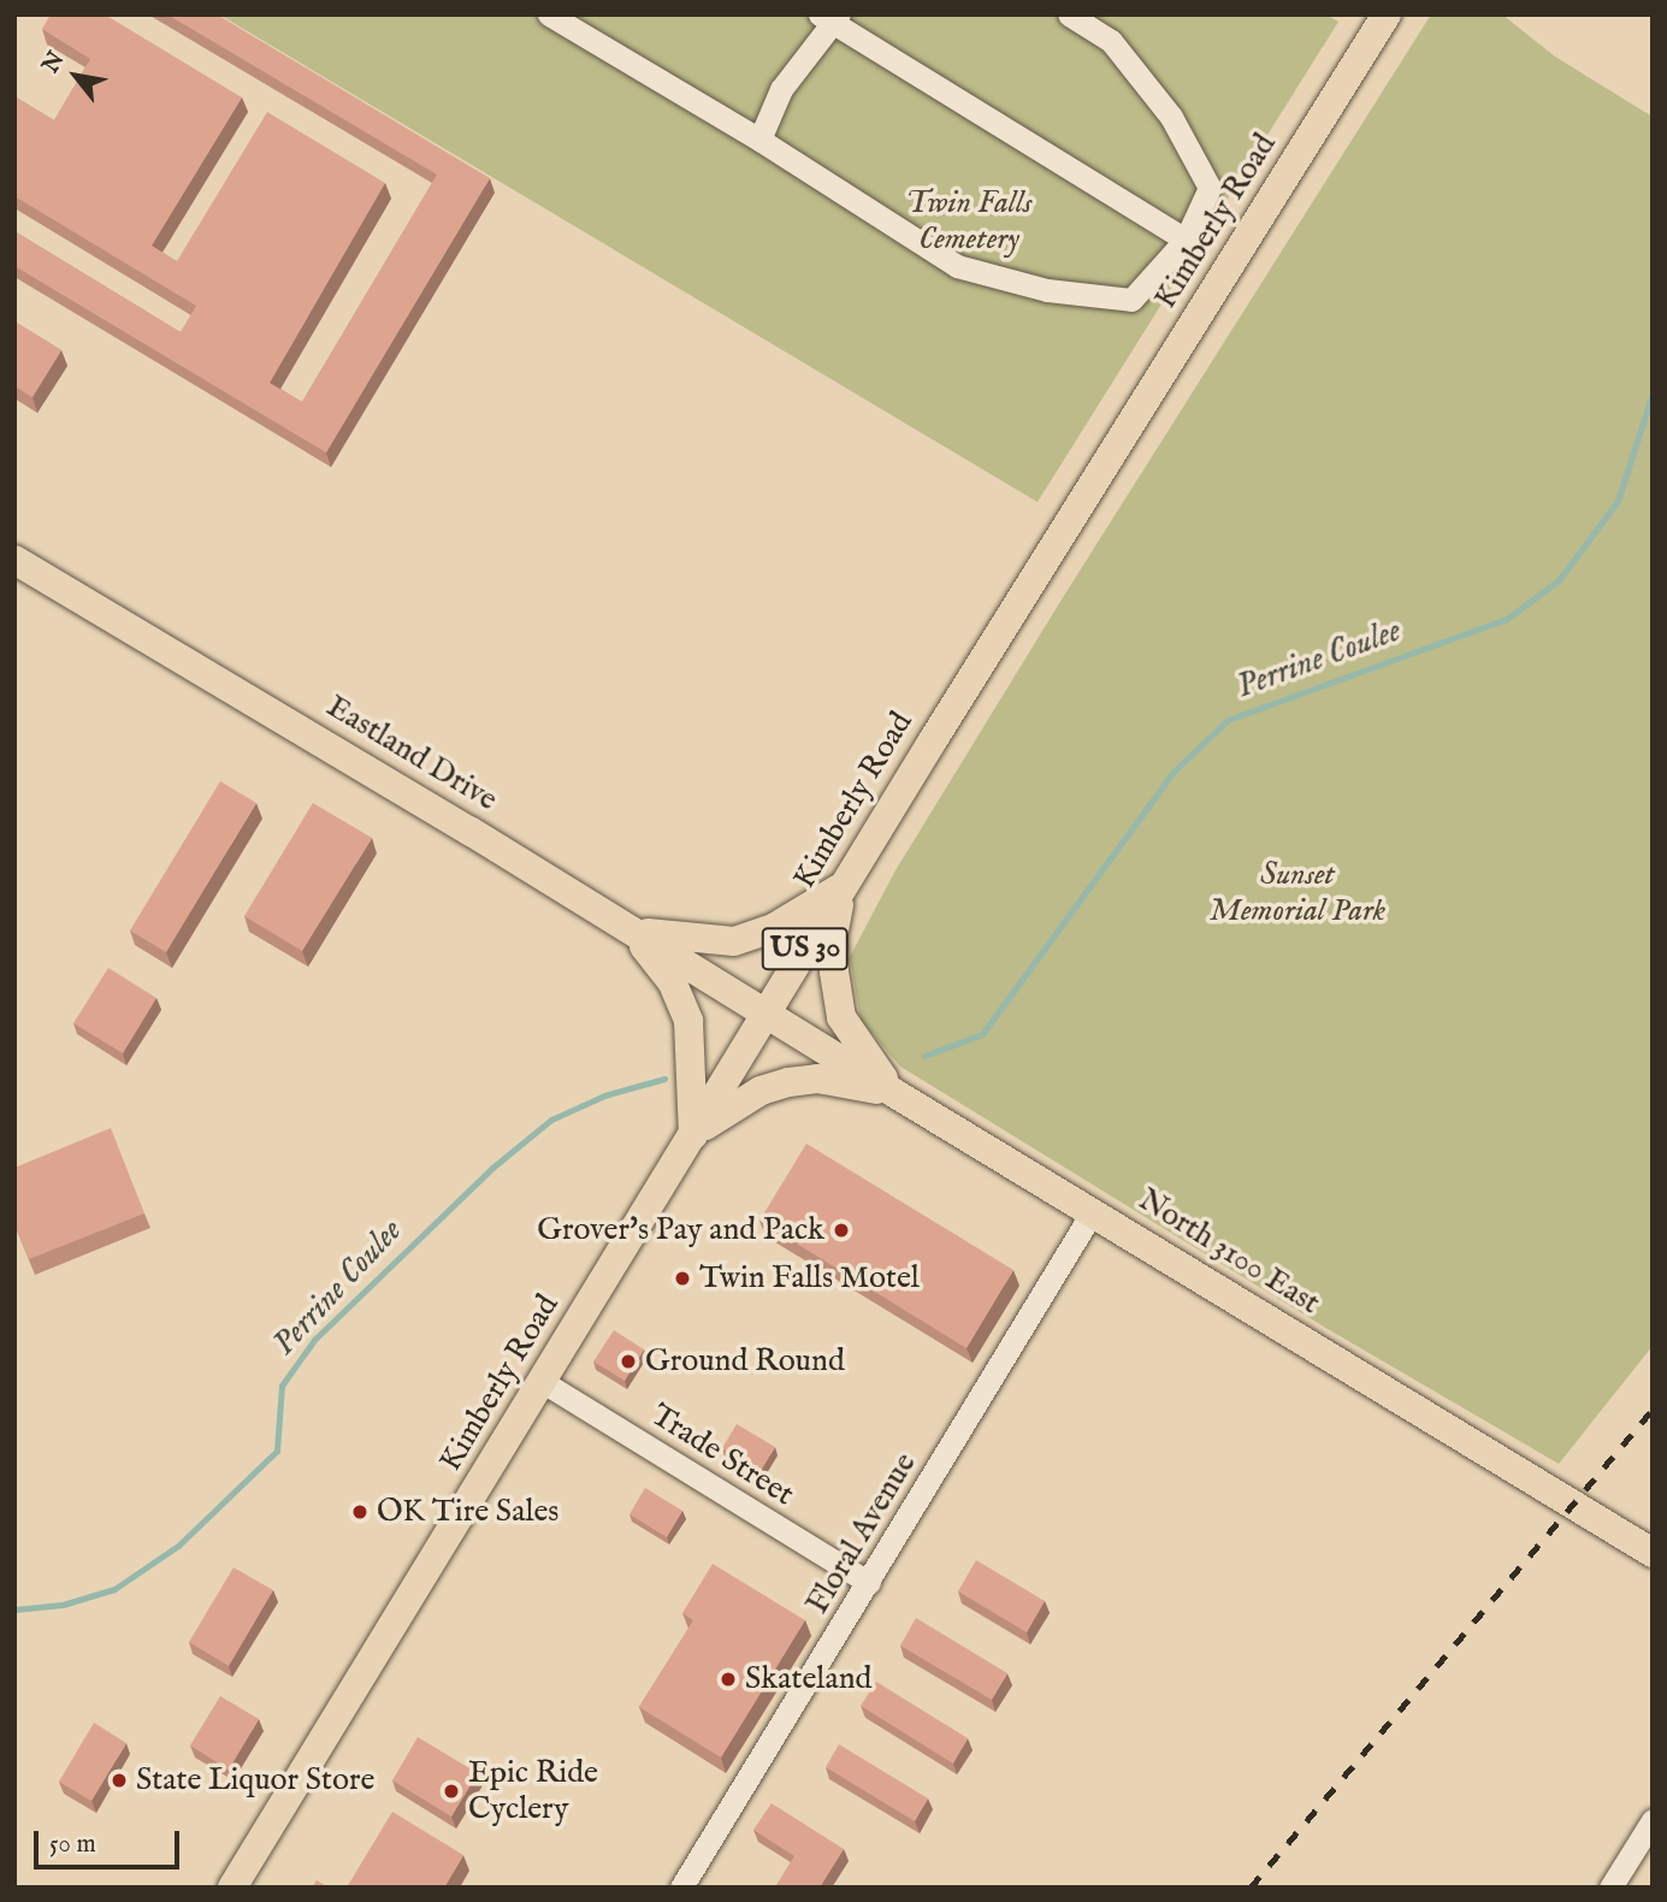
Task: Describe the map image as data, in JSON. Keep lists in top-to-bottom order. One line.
{"streets":{"main road":["Kimberly Road","Eastland Drive","US 30","North 3100 East"],"street":["Trade Street","Floral Avenue"]},"crossings":[["Kimberly Road","Eastland Drive"],["Kimberly Road","North 3100 East"],["Kimberly Road","Trade Street"],["Eastland Drive","North 3100 East"],["North 3100 East","Floral Avenue"],["Trade Street","Floral Avenue"]],"water":["Perrine Coulee"],"parks":["Twin Falls Cemetery","Sunset Memorial Park"],"places":["Grover's Pay and Pack","Twin Falls Motel","Ground Round","OK Tire Sales","Skateland","State Liquor Store","Epic Ride Cyclery"],"scale_bar":"50 m","north":"top left"}
